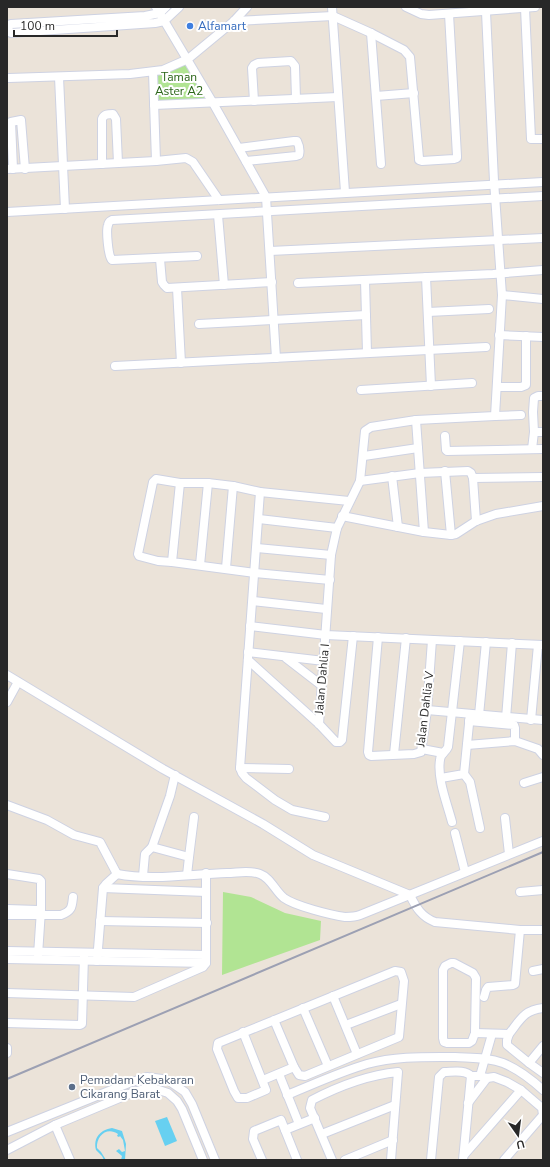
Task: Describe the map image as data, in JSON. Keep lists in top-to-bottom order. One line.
{"streets":{"street":["Jalan Dahlia I","Jalan Dahlia V"]},"parks":["Taman Aster A2"],"places":["Alfamart","Pemadam Kebakaran Cikarang Barat"],"scale_bar":"100 m","north":"bottom"}
